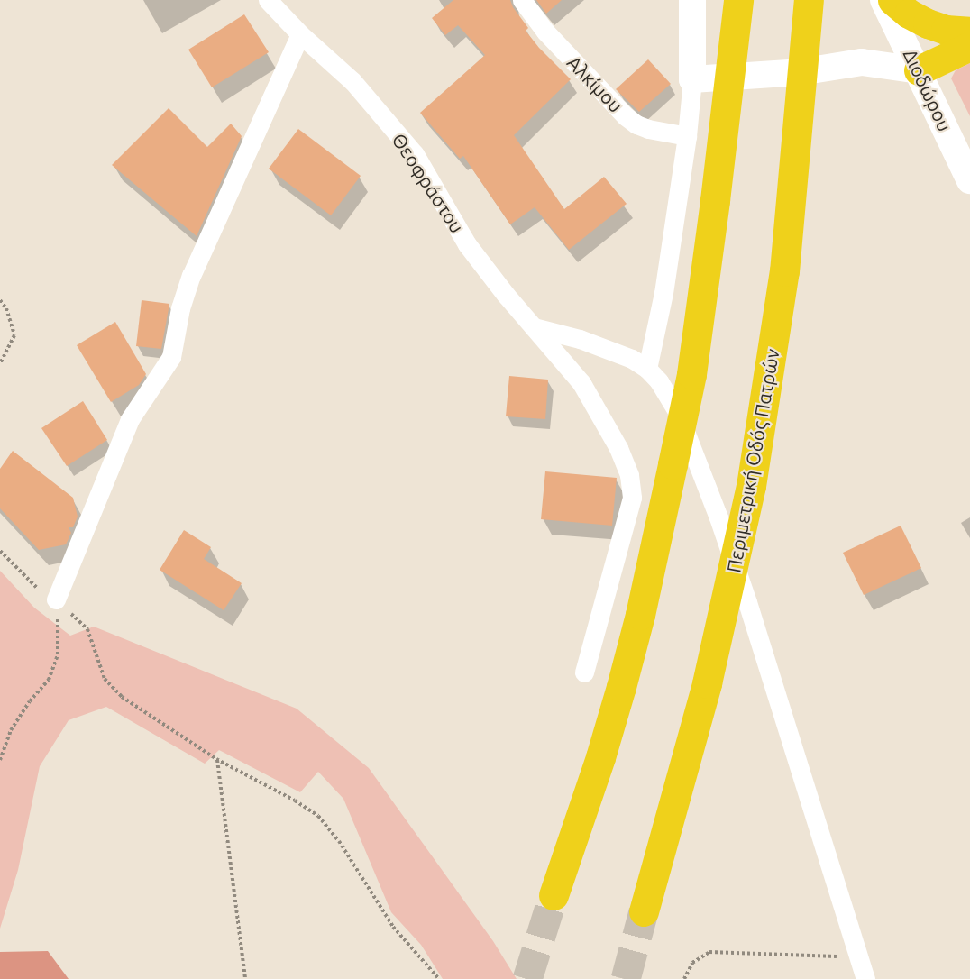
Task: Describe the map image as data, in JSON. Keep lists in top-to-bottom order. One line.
{"streets":{"highway":["Περιμετρική Οδός Πατρών"],"street":["Αλκίμου","Διοδώρου","Θεοφράστου"]}}
